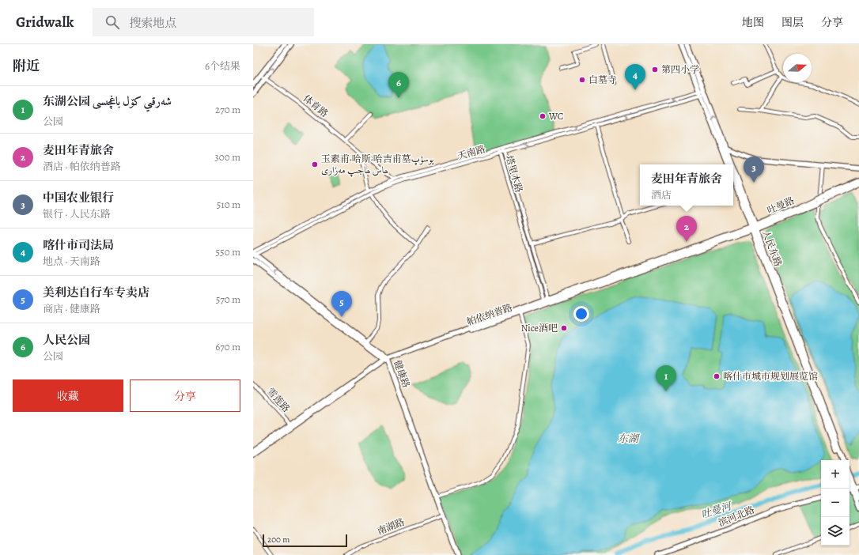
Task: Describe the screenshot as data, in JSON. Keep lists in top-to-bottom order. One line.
{"streets":{"main road":["吐曼路","人民东路","帕依纳普路","健康路","滨河北路"],"street":["体育路","天南路","塔里木路","雪莲路","南湖路"]},"crossings":[["体育路","天南路"],["天南路","塔里木路"],["天南路","人民东路"],["天南路","健康路"],["塔里木路","帕依纳普路"],["吐曼路","人民东路"],["吐曼路","帕依纳普路"],["人民东路","帕依纳普路"],["帕依纳普路","健康路"],["帕依纳普路","雪莲路"],["健康路","南湖路"]],"water":["东湖","吐曼河"],"places":["第四小学","白墓寺","WC","玉素甫·哈斯·哈吉甫墓يوسۇپ ھاس ھاجىپ مەزارى","Nice酒吧","喀什市城市规划展览馆"],"scale_bar":"200 m","north":"right","page":{"header":"Gridwalk","search":"搜索地点","nav":["地图","图层","分享"],"heading":["附近","6个结果"],"pins":["4","6","3","2","5","1"],"list":[{"mark":"1","name":"东湖公园 شەرقىي كۆل باغچىسى","note":"公园","value":"270 m"},{"mark":"2","name":"麦田年青旅舍","note":"酒店 · 帕依纳普路","value":"300 m"},{"mark":"3","name":"中国农业银行","note":"银行 · 人民东路","value":"510 m"},{"mark":"4","name":"喀什市司法局","note":"地点 · 天南路","value":"550 m"},{"mark":"5","name":"美利达自行车专卖店","note":"商店 · 健康路","value":"570 m"},{"mark":"6","name":"人民公园","note":"公园","value":"670 m"}],"popup":["麦田年青旅舍","酒店"],"buttons":["收藏","分享"],"map_buttons":["+","−"],"scale":"200 m"}}
